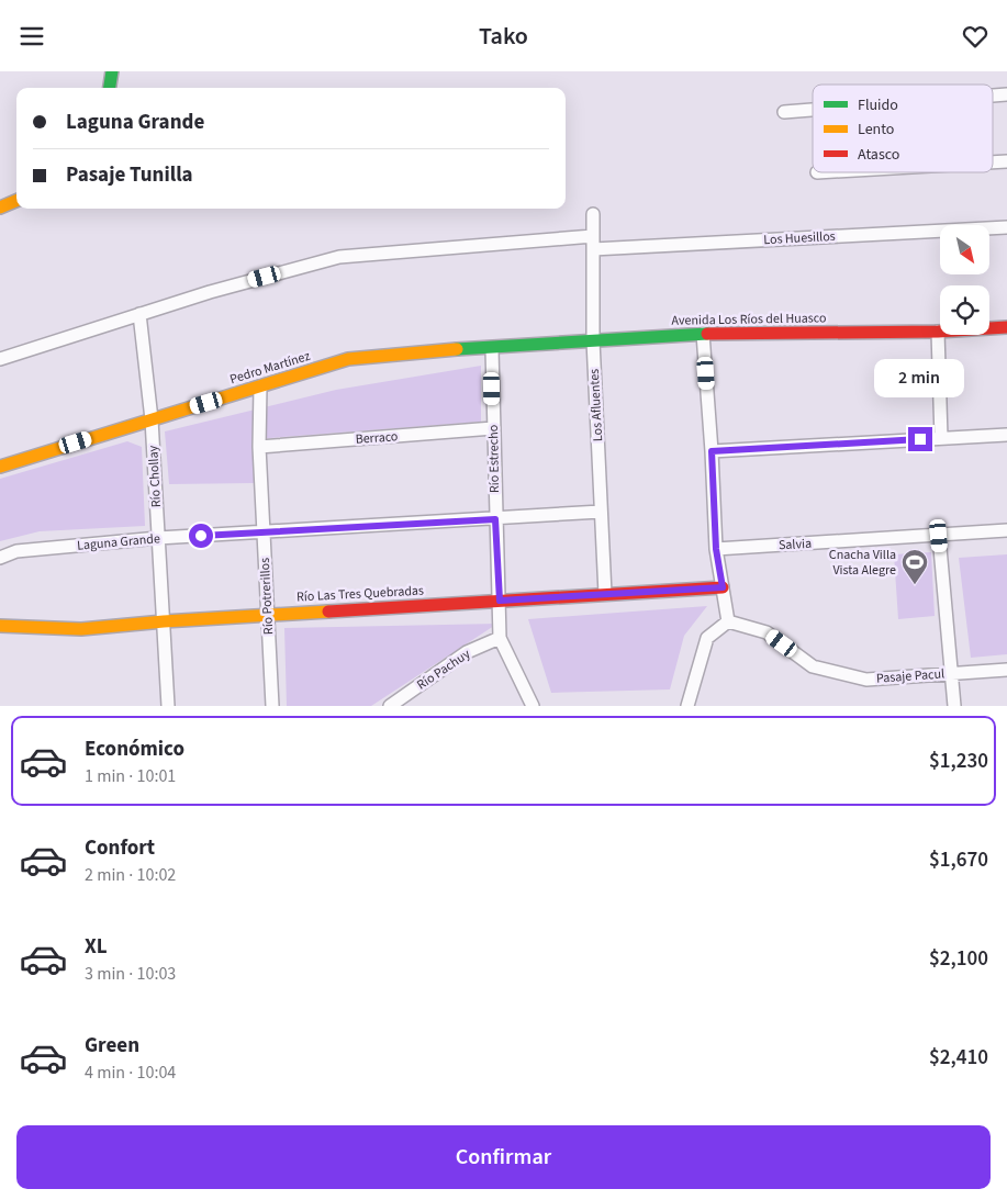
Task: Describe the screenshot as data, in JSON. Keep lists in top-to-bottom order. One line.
{"streets":{"street":["Los Huesillos","Avenida Los Ríos del Huasco","Pedro Martínez","Los Afluentes","Berraco","Río Estrecho","Río Chollay","Laguna Grande","Salvia","Río Las Tres Quebradas","Río Potrerillos","Río Pachuy","Pasaje Pacul"]},"crossings":[["Los Huesillos","Los Afluentes"],["Avenida Los Ríos del Huasco","Pedro Martínez"],["Avenida Los Ríos del Huasco","Los Afluentes"],["Avenida Los Ríos del Huasco","Río Estrecho"],["Pedro Martínez","Río Estrecho"],["Pedro Martínez","Río Chollay"],["Pedro Martínez","Río Potrerillos"],["Los Afluentes","Laguna Grande"],["Los Afluentes","Río Las Tres Quebradas"],["Berraco","Río Estrecho"],["Berraco","Río Potrerillos"],["Río Estrecho","Laguna Grande"],["Río Estrecho","Río Las Tres Quebradas"],["Río Chollay","Laguna Grande"],["Río Chollay","Río Las Tres Quebradas"],["Laguna Grande","Río Potrerillos"],["Río Las Tres Quebradas","Río Potrerillos"]],"places":{"sports":["Cnacha Villa Vista Alegre"]},"legend":["Fluido","Lento","Atasco"],"north":"bottom right","page":{"header":"Tako","banner":["Laguna Grande","Pasaje Tunilla"],"bubble":"2 min","list":[{"name":"Económico","note":"1 min · 10:01","value":"$1,230"},{"name":"Confort","note":"2 min · 10:02","value":"$1,670"},{"name":"XL","note":"3 min · 10:03","value":"$2,100"},{"name":"Green","note":"4 min · 10:04","value":"$2,410"}],"buttons":"Confirmar"}}
